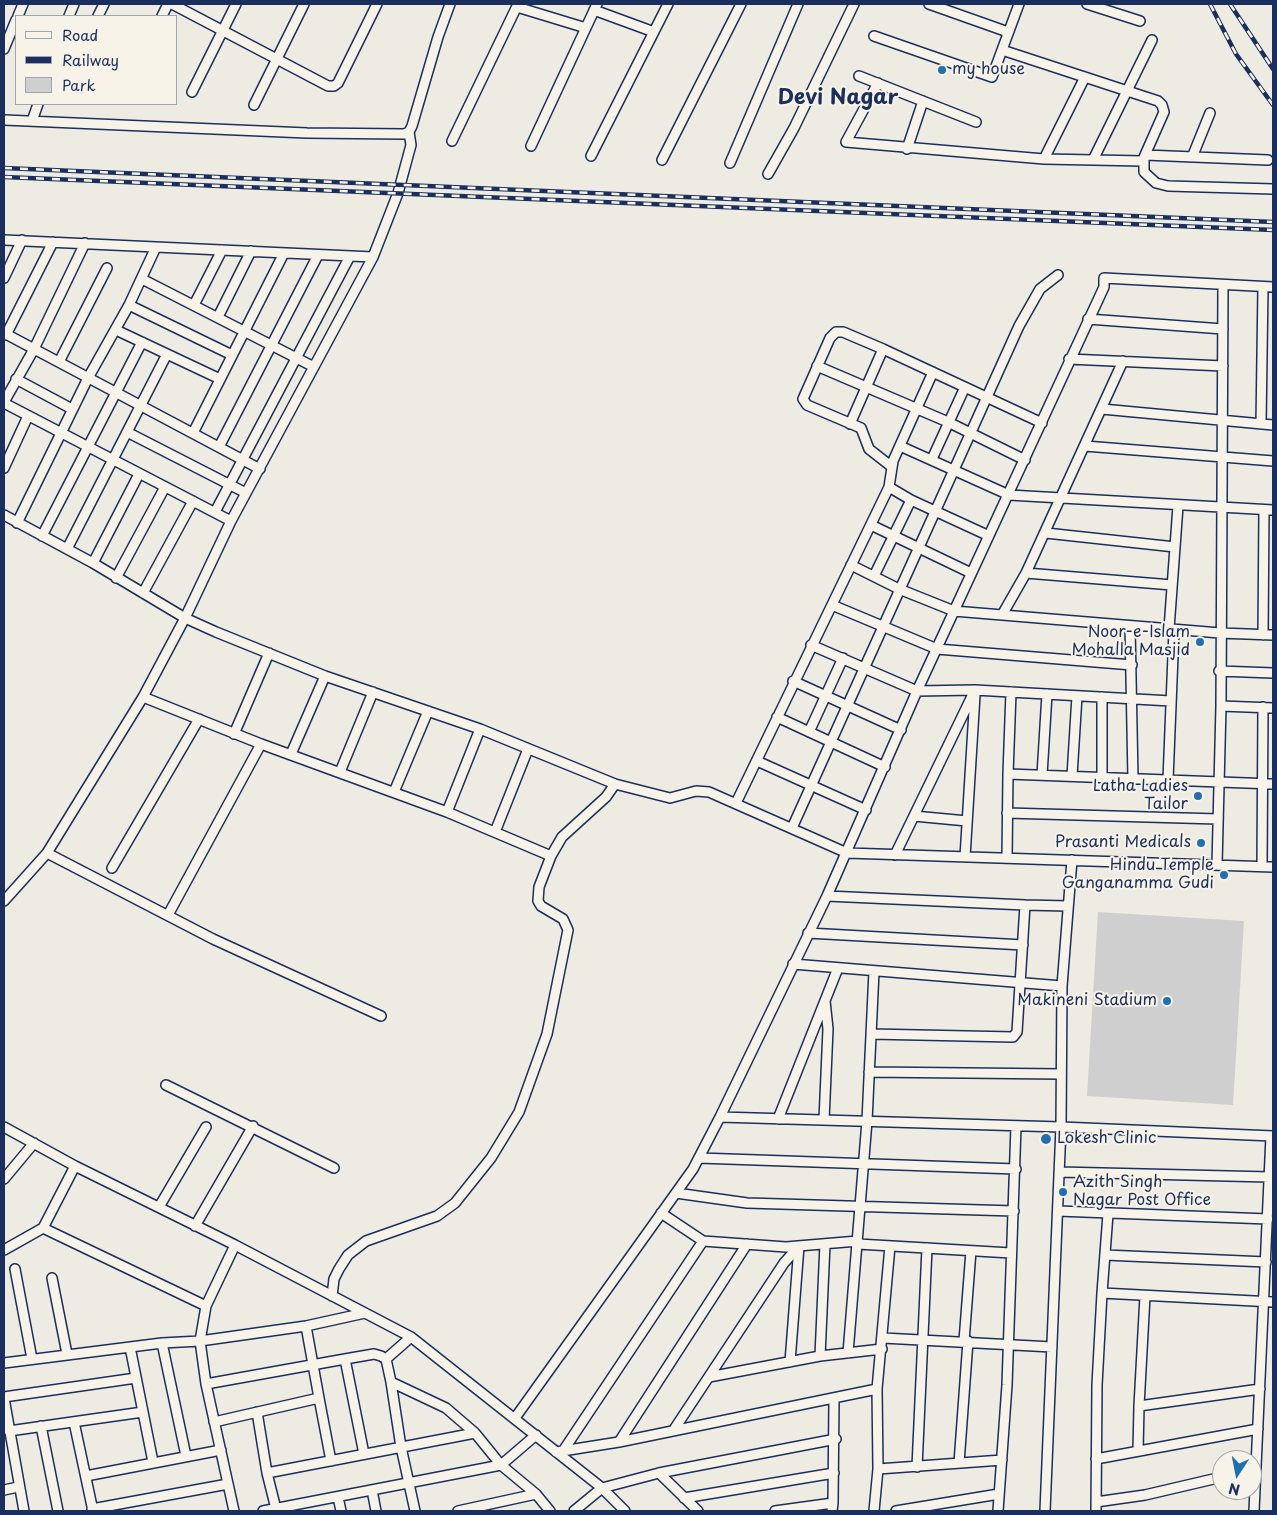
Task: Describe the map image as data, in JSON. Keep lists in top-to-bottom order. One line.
{"districts":["Devi Nagar"],"places":["my house","Noor-e-Islam Mohalla Masjid","Latha Ladies Tailor","Prasanti Medicals","Hindu Temple Ganganamma Gudi","Makineni Stadium","Lokesh Clinic","Azith Singh Nagar Post Office"],"legend":["Road","Railway","Park"],"north":"bottom"}
